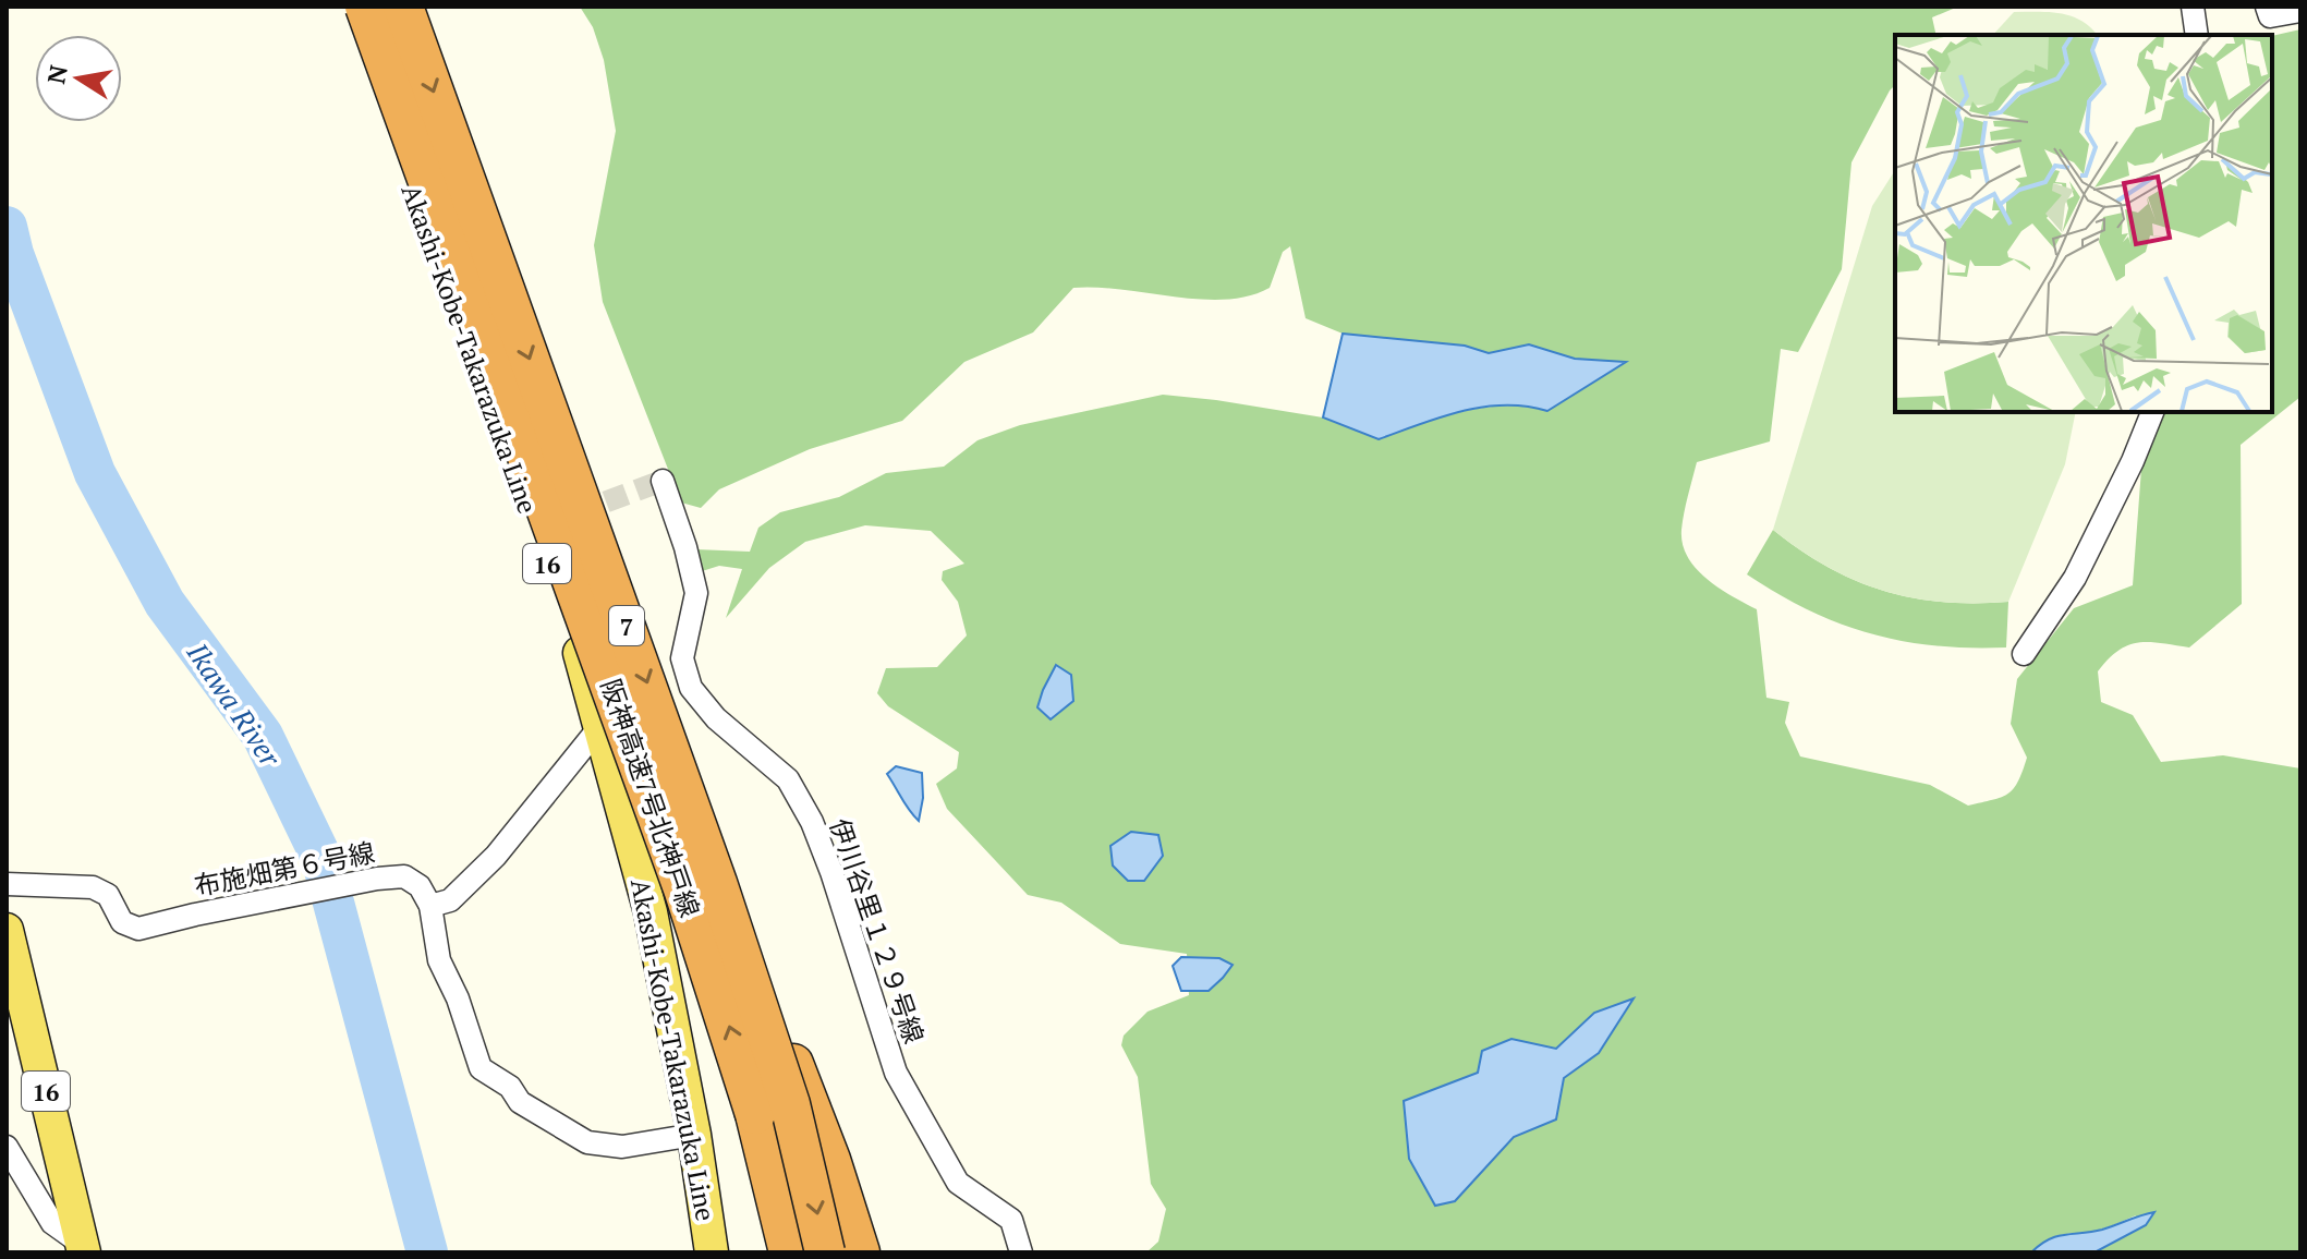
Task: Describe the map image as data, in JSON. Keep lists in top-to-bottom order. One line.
{"streets":{"highway":["7","阪神高速7号北神戸線"],"main road":["Akashi-Kobe-Takarazuka Line","16"],"street":["布施畑第６号線","伊川谷里１２９号線"]},"water":["Ikawa River"],"north":"left"}
